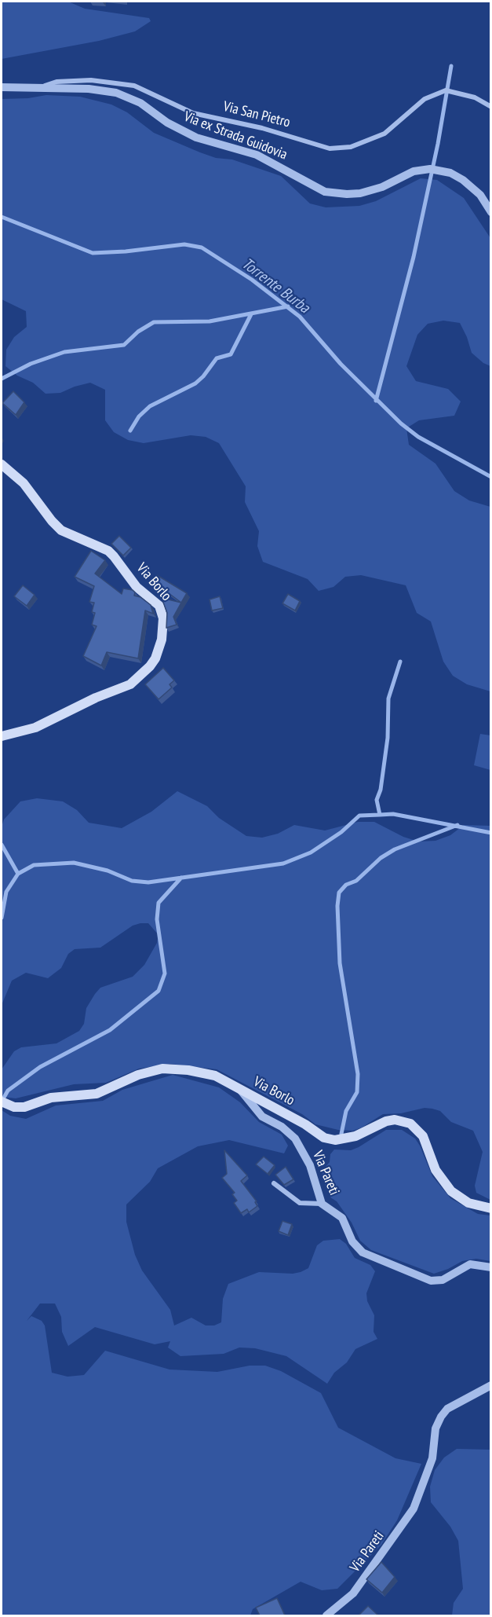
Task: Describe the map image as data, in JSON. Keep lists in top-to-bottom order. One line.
{"streets":{"main road":["Via Borlo"],"street":["Via San Pietro","Via ex Strada Guidovia","Via Pareti"]},"crossings":[["Via San Pietro","Via ex Strada Guidovia"],["Via Borlo","Via Pareti"]],"water":["Torrente Burba"]}
